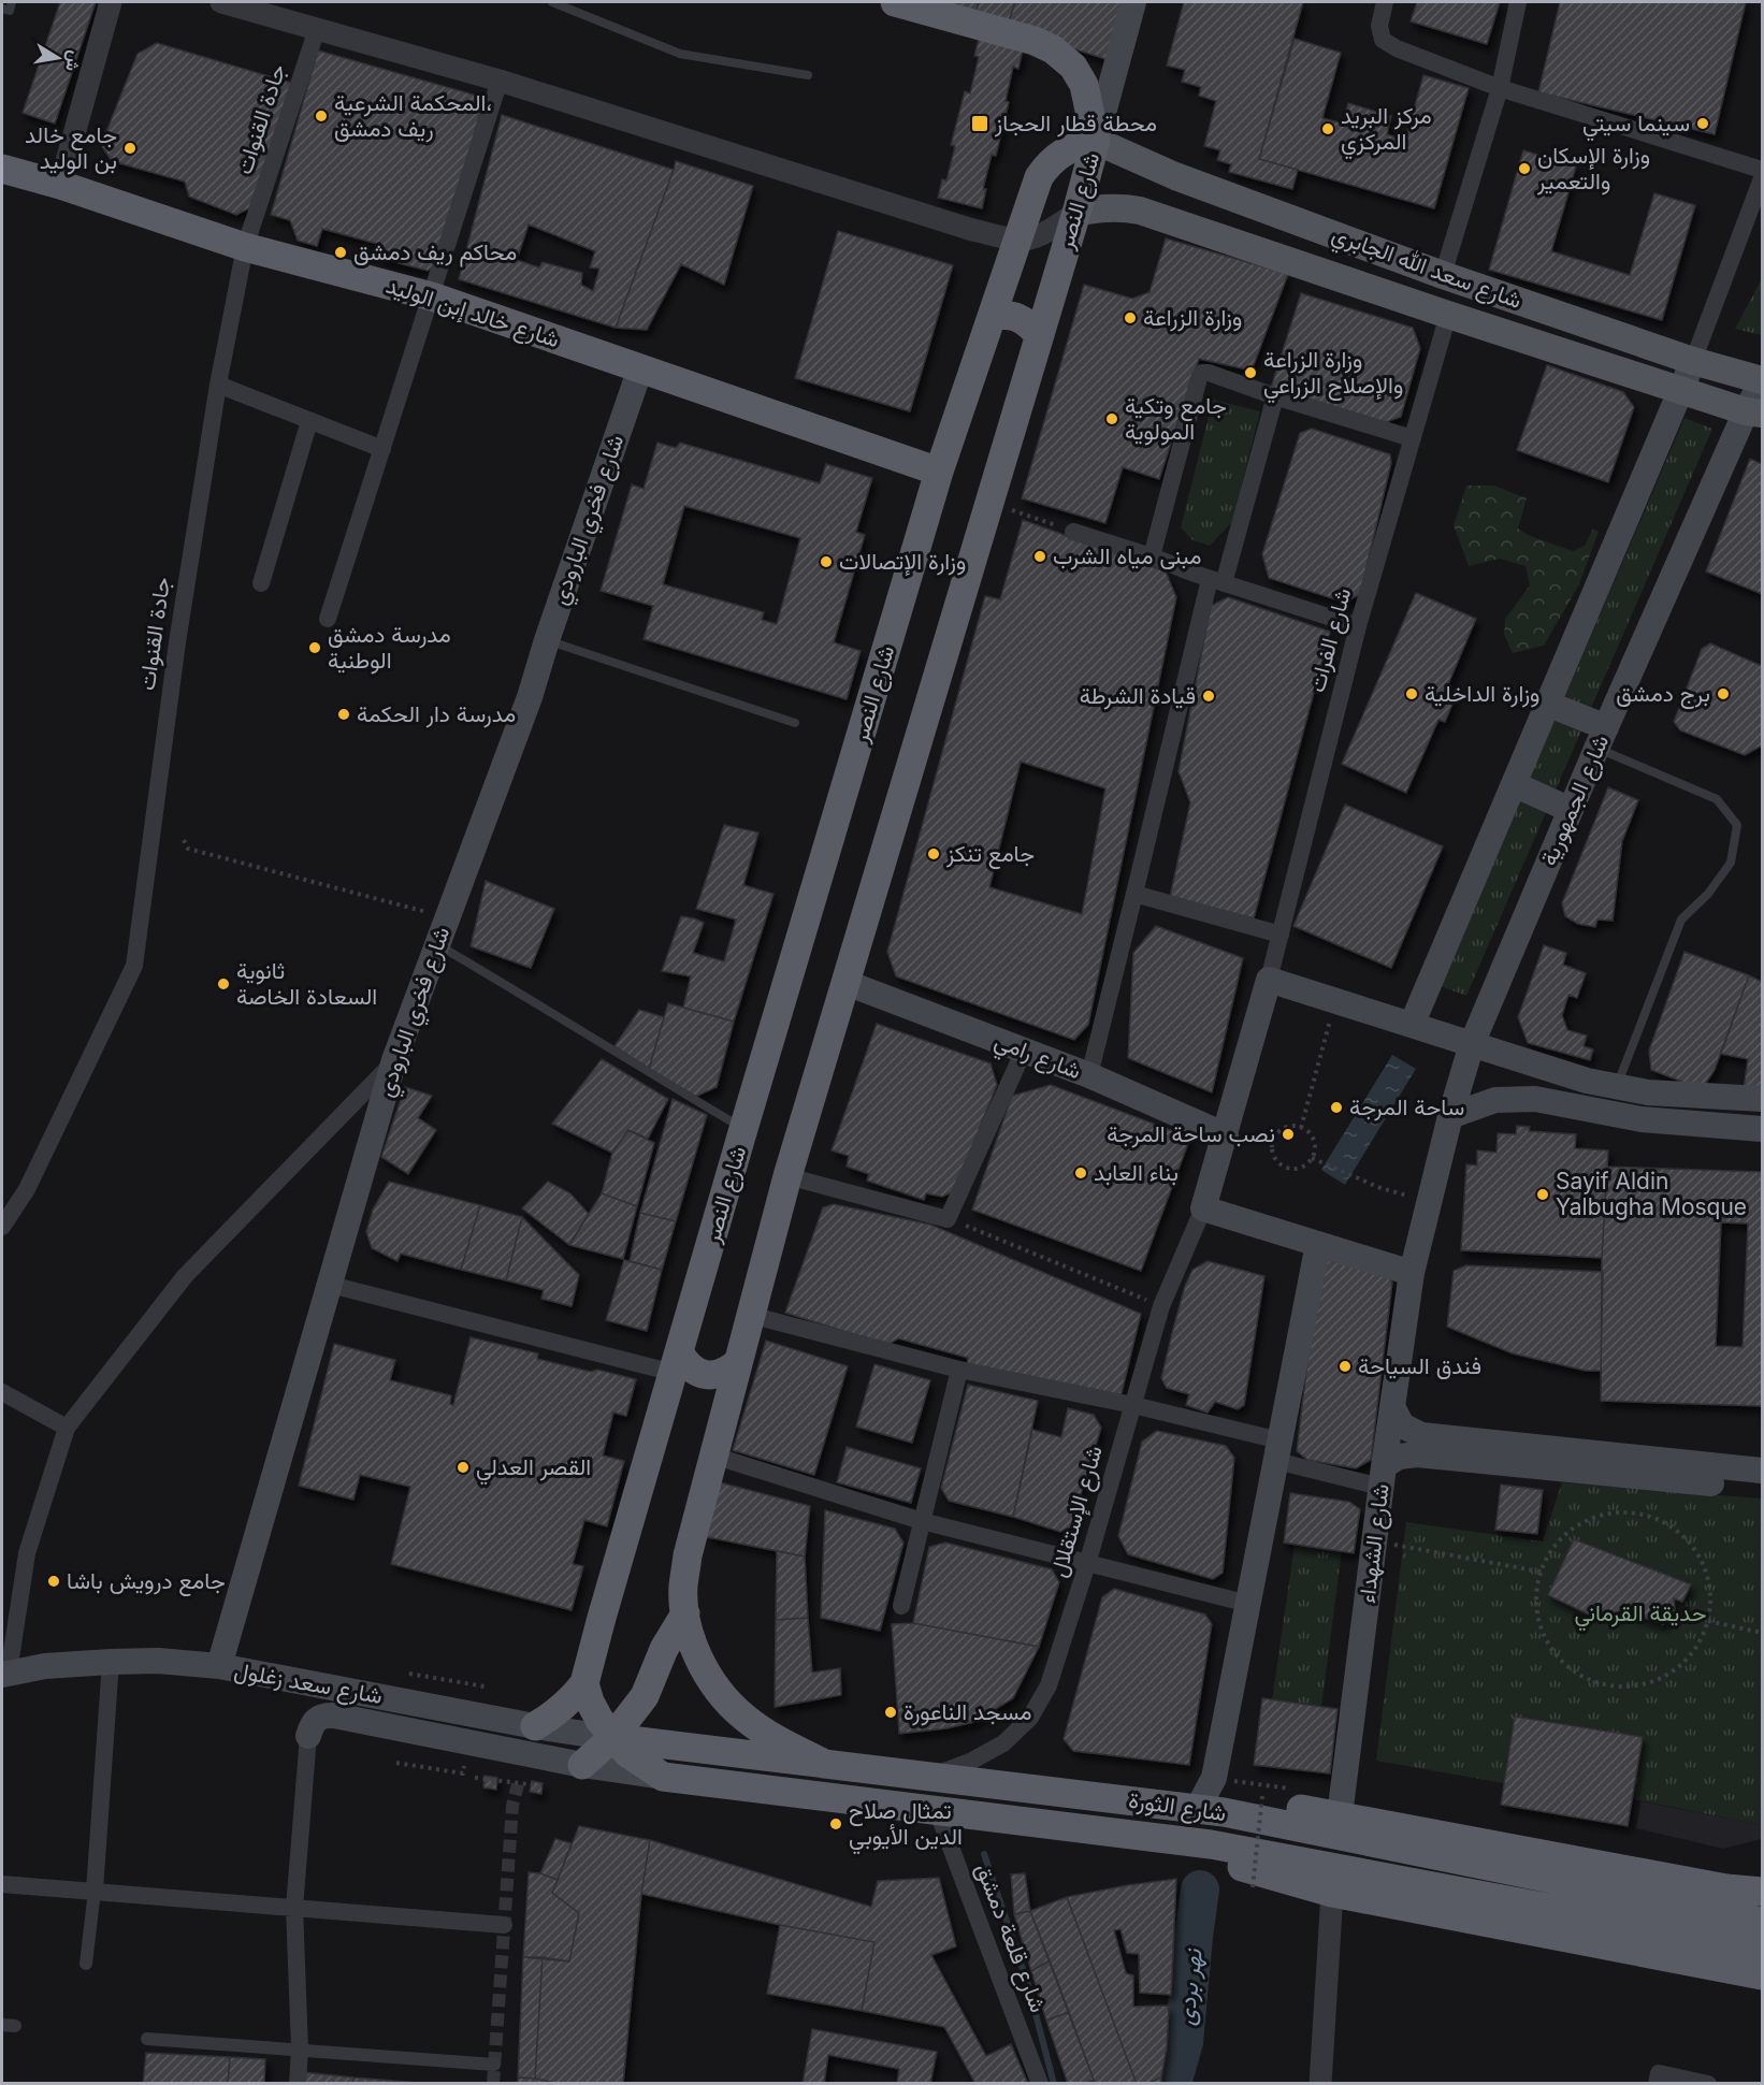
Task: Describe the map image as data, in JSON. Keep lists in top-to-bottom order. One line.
{"streets":{"highway":["شارع النصر","شارع خالد إبن الوليد","شارع الثورة"],"main road":["شارع سعد الله الجابري","شارع فخري البارودي","شارع الجمهورية","شارع رامي","شارع الشهداء","شارع سعد زغلول"],"street":["جادة القنوات","شارع الفرات","شارع الإستقلال","شارع قلعة دمشق"]},"crossings":[["جادة القنوات","شارع خالد إبن الوليد"],["شارع النصر","شارع سعد الله الجابري"],["شارع النصر","شارع خالد إبن الوليد"],["شارع النصر","شارع رامي"],["شارع النصر","شارع الثورة"],["شارع سعد الله الجابري","شارع الفرات"],["شارع سعد الله الجابري","شارع الجمهورية"],["شارع خالد إبن الوليد","شارع فخري البارودي"],["شارع فخري البارودي","شارع سعد زغلول"],["شارع الإستقلال","شارع الثورة"],["شارع سعد زغلول","شارع الثورة"],["شارع الثورة","شارع قلعة دمشق"]],"water":["نهر بردى"],"parks":["حديقة القرماني"],"places":{"other":["المحكمة الشرعية، ريف دمشق","سينما سيتي","مركز البريد المركزي","جامع خالد بن الوليد","وزارة الإسكان والتعمير","محاكم ريف دمشق","وزارة الزراعة","وزارة الزراعة والإصلاح الزراعي","جامع وتكية المولوية","مبنى مياه الشرب","وزارة الإتصالات","مدرسة دمشق الوطنية","وزارة الداخلية","برج دمشق","قيادة الشرطة","مدرسة دار الحكمة","جامع تنكز","ثانوية السعادة الخاصة","ساحة المرجة","نصب ساحة المرجة","بناء العابد","Sayif Aldin Yalbugha Mosque","فندق السياحة","القصر العدلي","جامع درويش باشا","مسجد الناعورة","تمثال صلاح الدين الأيوبي"],"transit":["محطة قطار الحجاز"]},"north":"right"}
